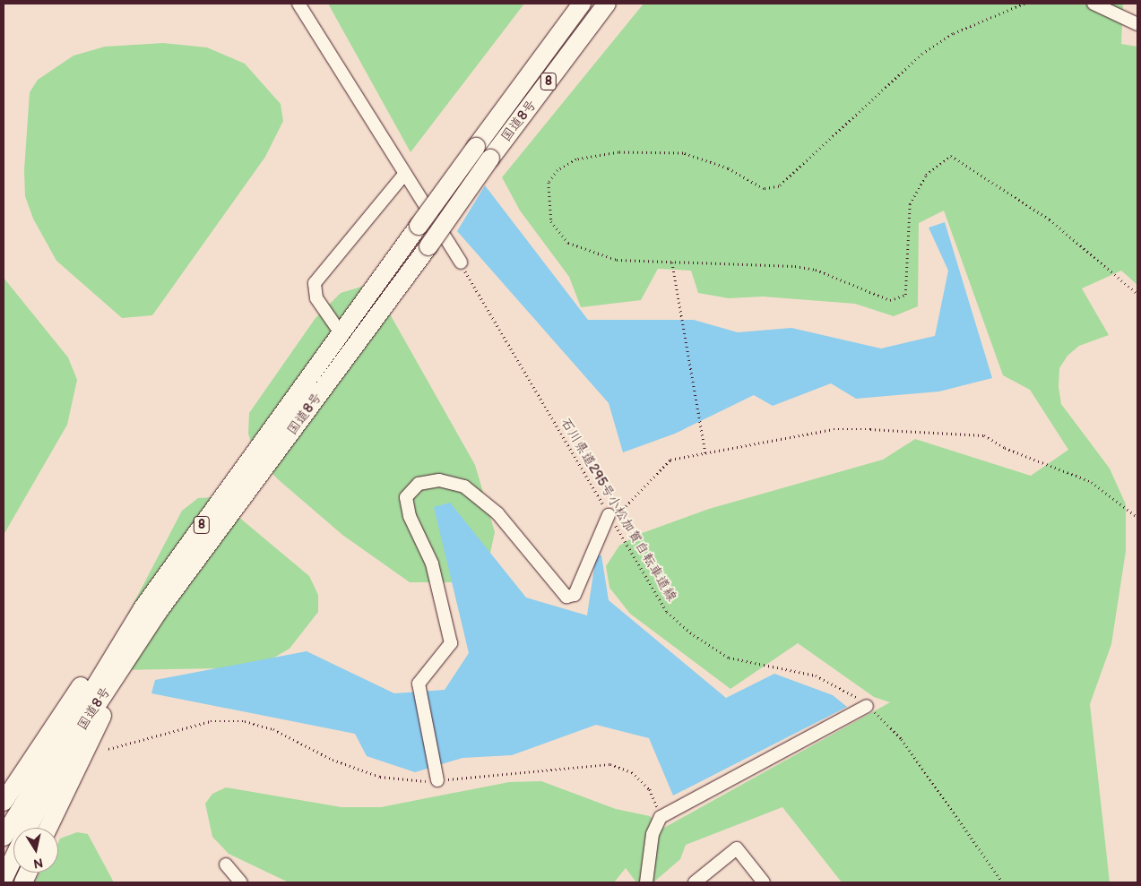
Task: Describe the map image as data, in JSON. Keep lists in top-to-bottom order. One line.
{"streets":{"highway":["8","国道8号"],"path":["石川県道295号小松加賀自転車道線"]},"north":"bottom"}
